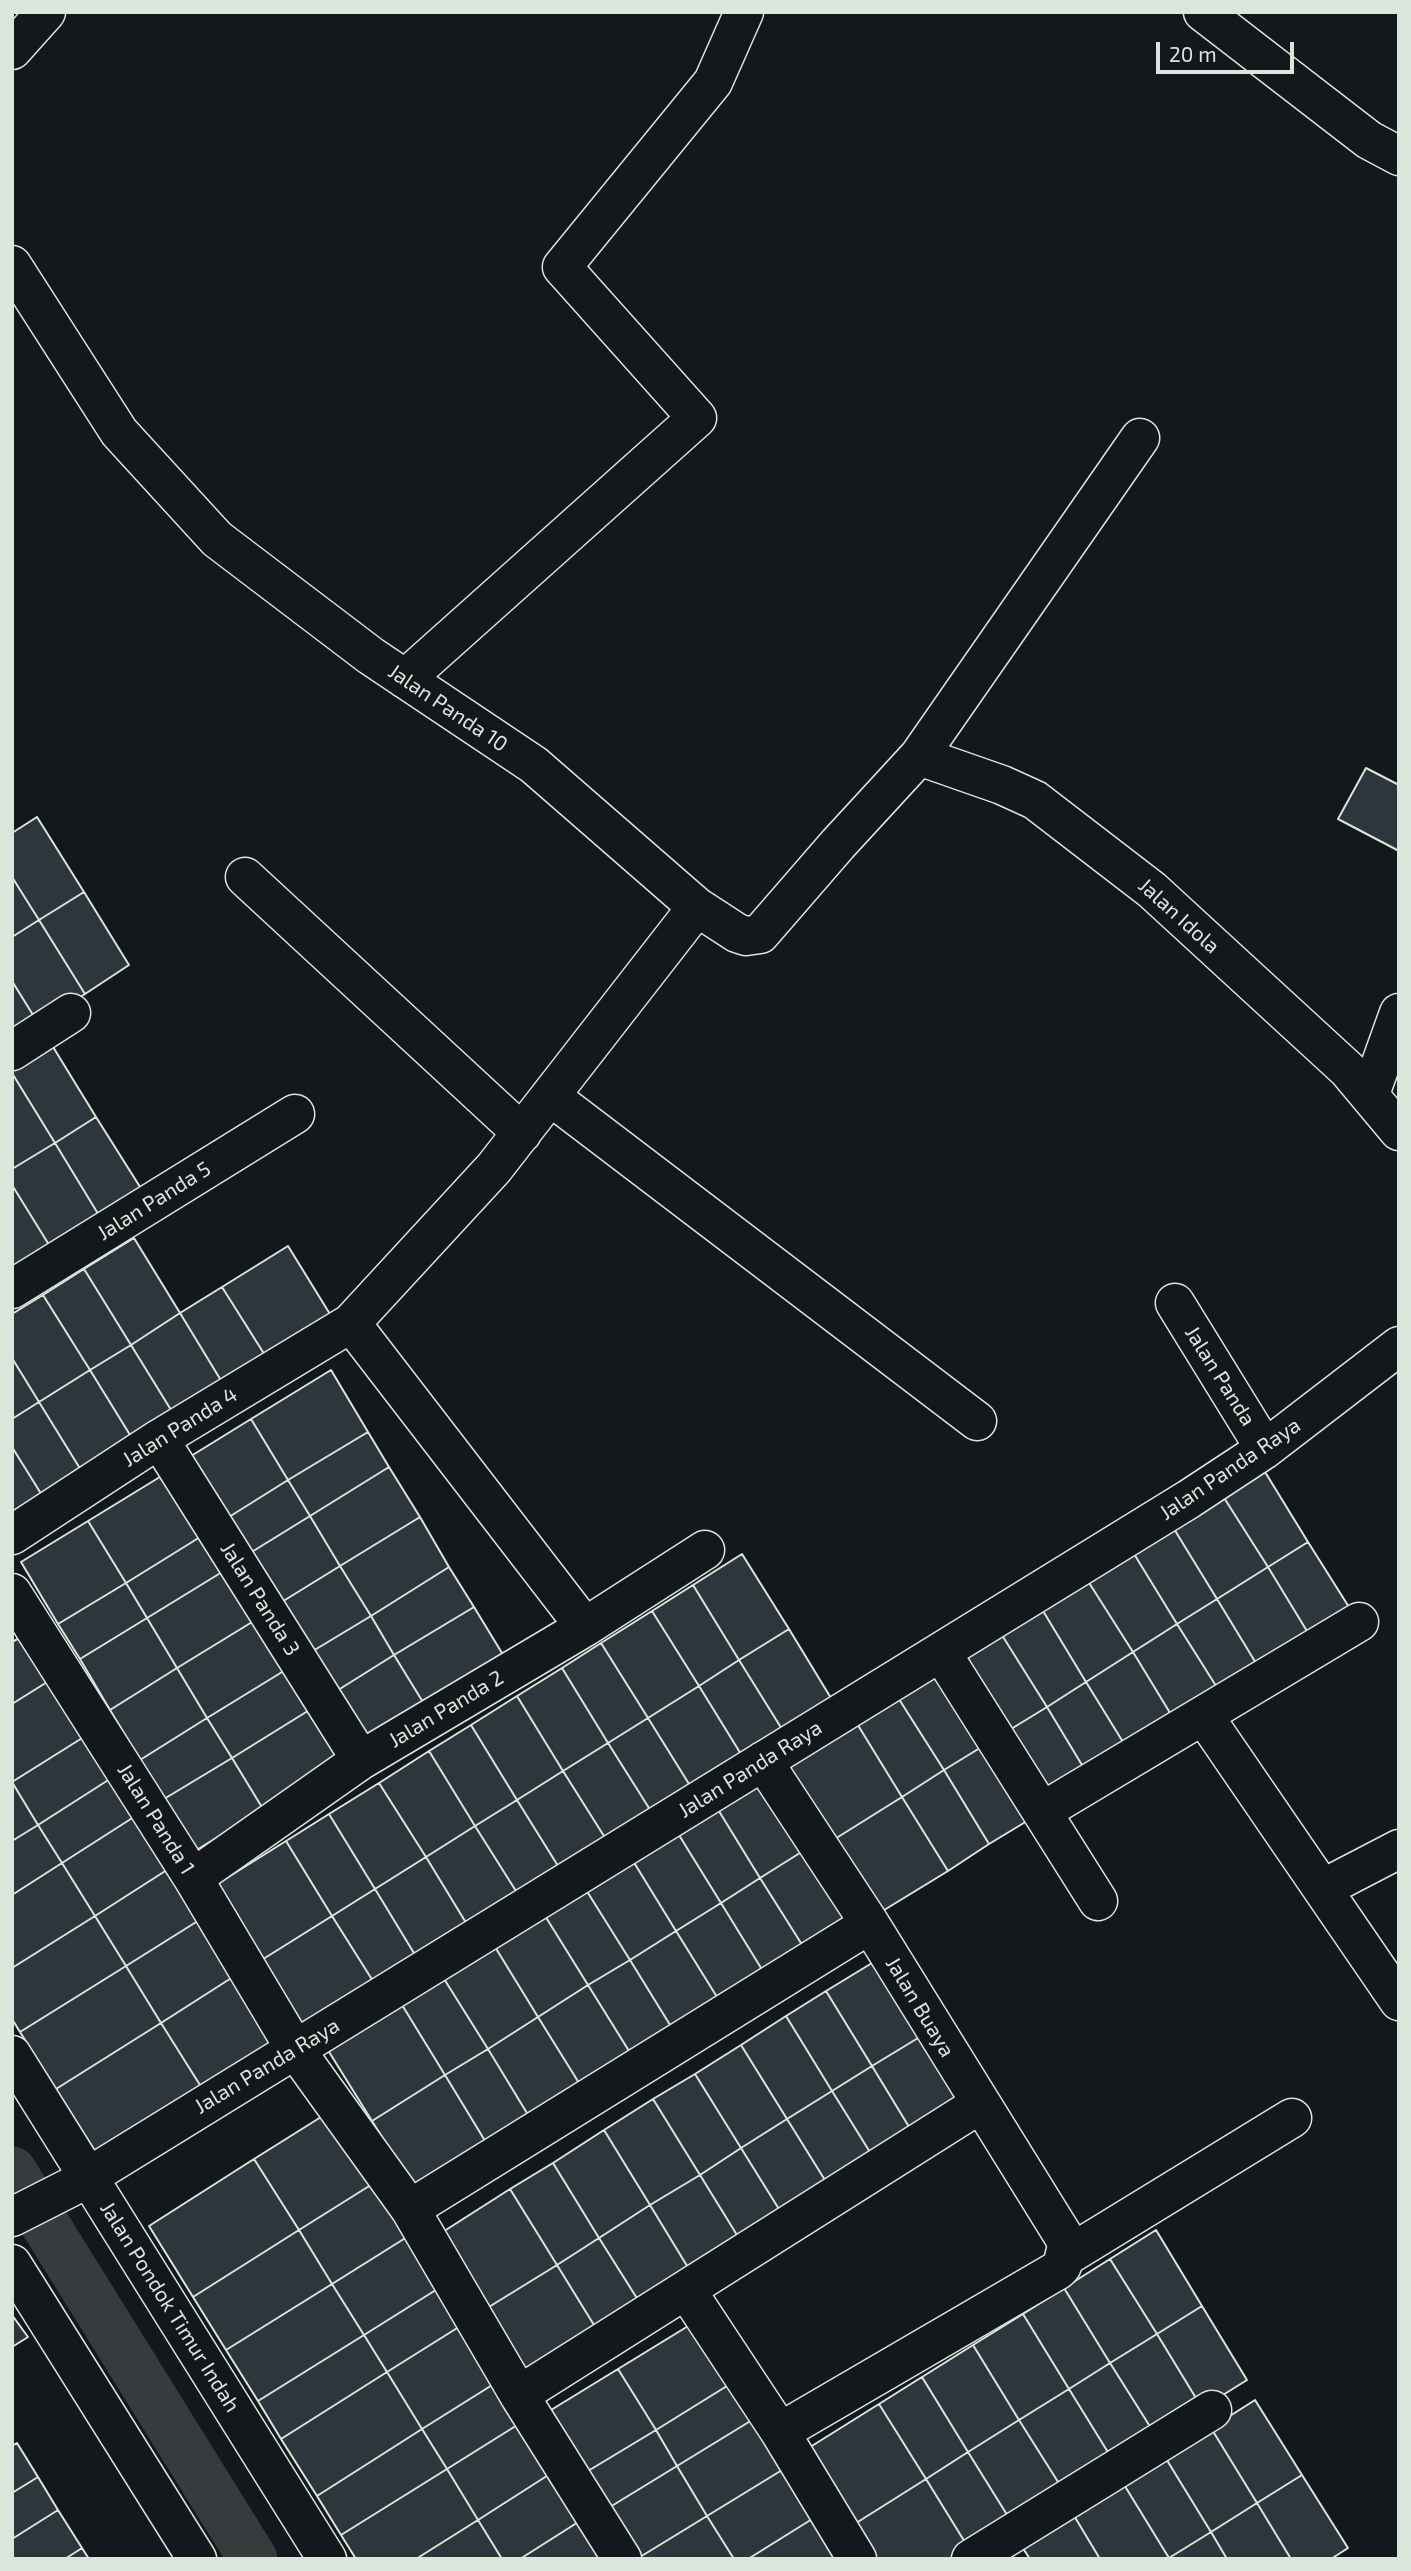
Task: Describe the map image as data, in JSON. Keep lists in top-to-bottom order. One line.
{"streets":{"street":["Jalan Panda 10","Jalan Idola","Jalan Panda 5","Jalan Panda","Jalan Panda 4","Jalan Panda Raya","Jalan Panda 3","Jalan Panda 2","Jalan Panda 1","Jalan Buaya","Jalan Pondok Timur Indah"]},"crossings":[["Jalan Panda 10","Jalan Idola"],["Jalan Panda 10","Jalan Panda 4"],["Jalan Panda","Jalan Panda Raya"],["Jalan Panda 4","Jalan Panda 3"],["Jalan Panda Raya","Jalan Panda 1"],["Jalan Panda Raya","Jalan Buaya"],["Jalan Panda Raya","Jalan Pondok Timur Indah"],["Jalan Panda 3","Jalan Panda 2"],["Jalan Panda 2","Jalan Panda 1"]],"scale_bar":"20 m"}
